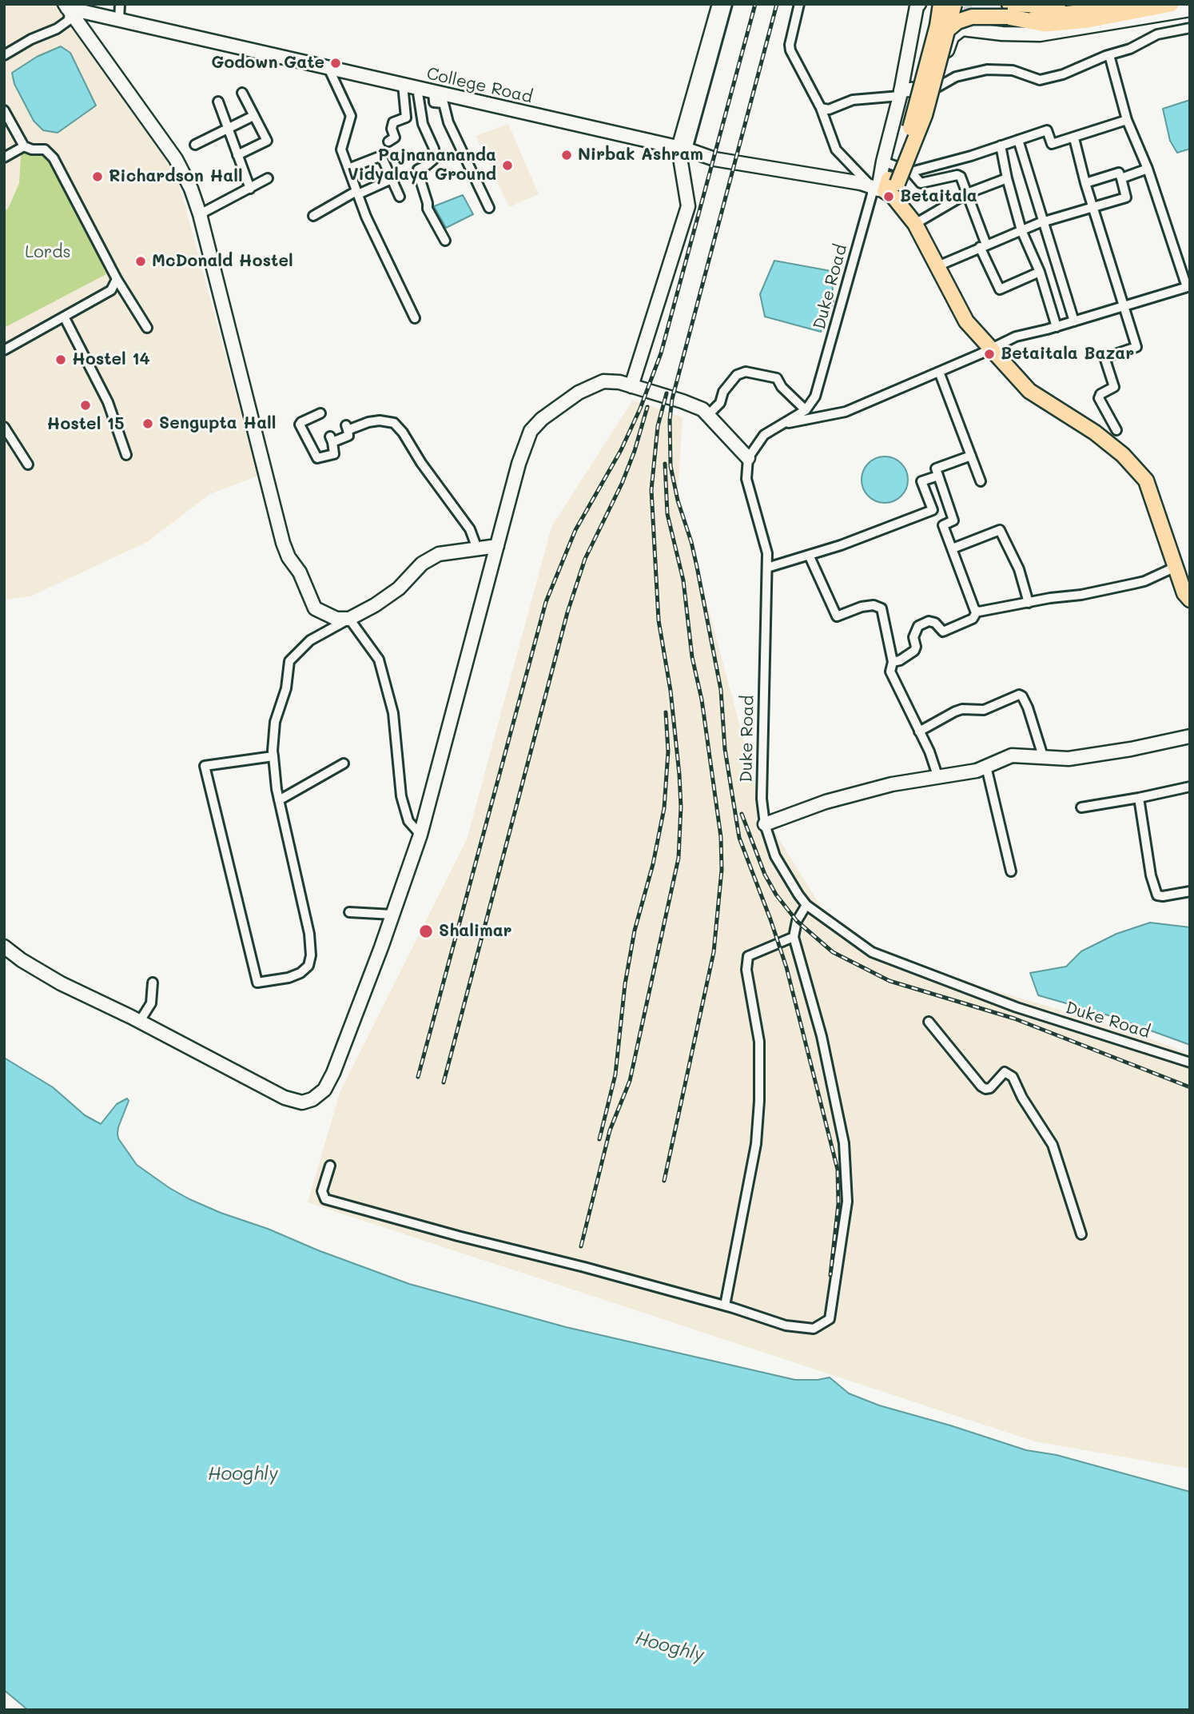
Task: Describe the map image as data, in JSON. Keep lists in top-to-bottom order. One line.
{"streets":{"street":["College Road","Duke Road"]},"crossings":[["College Road","Duke Road"]],"water":["Hooghly"],"parks":["Lords"],"places":["Godown Gate","Nirbak Ashram","Pajnanananda Vidyalaya Ground","Richardson Hall","Betaitala","McDonald Hostel","Betaitala Bazar","Hostel 14","Hostel 15","Sengupta Hall","Shalimar"]}
